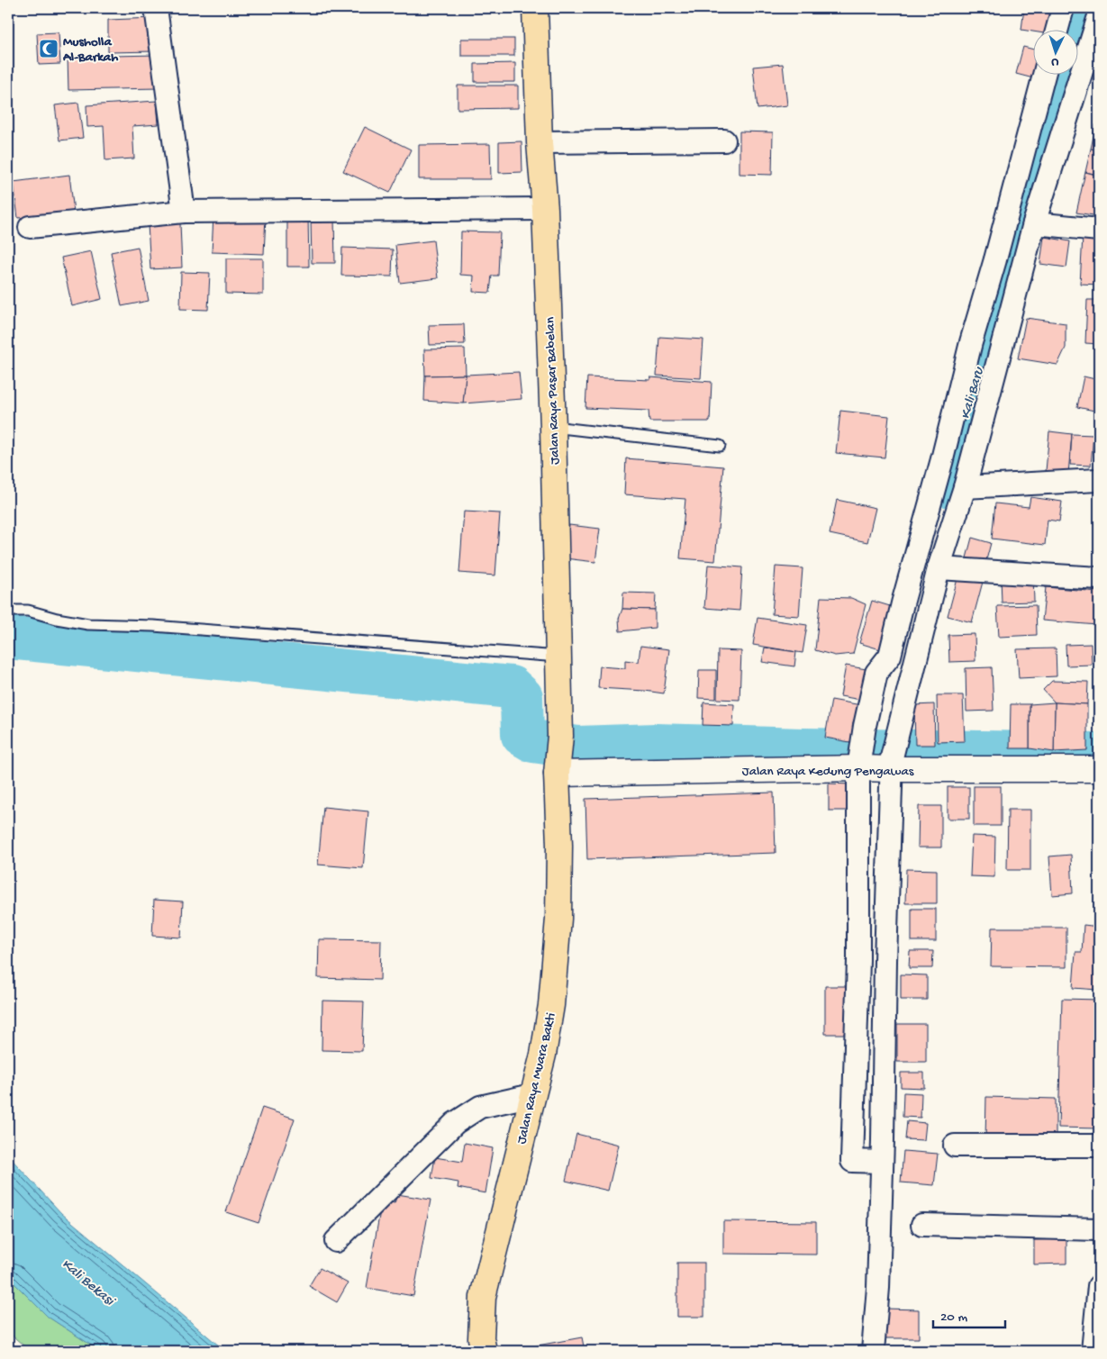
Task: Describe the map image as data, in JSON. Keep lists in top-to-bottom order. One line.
{"streets":{"main road":["Jalan Raya Pasar Babelan","Jalan Raya Muara Bakti"],"street":["Jalan Raya Kedung Pengawas"]},"crossings":[["Jalan Raya Pasar Babelan","Jalan Raya Kedung Pengawas"],["Jalan Raya Pasar Babelan","Jalan Raya Muara Bakti"],["Jalan Raya Kedung Pengawas","Jalan Raya Muara Bakti"]],"water":["Kali Baru","Kali Bekasi"],"places":{"mosque":["Musholla Al-Barkah"]},"scale_bar":"20 m","north":"bottom"}
